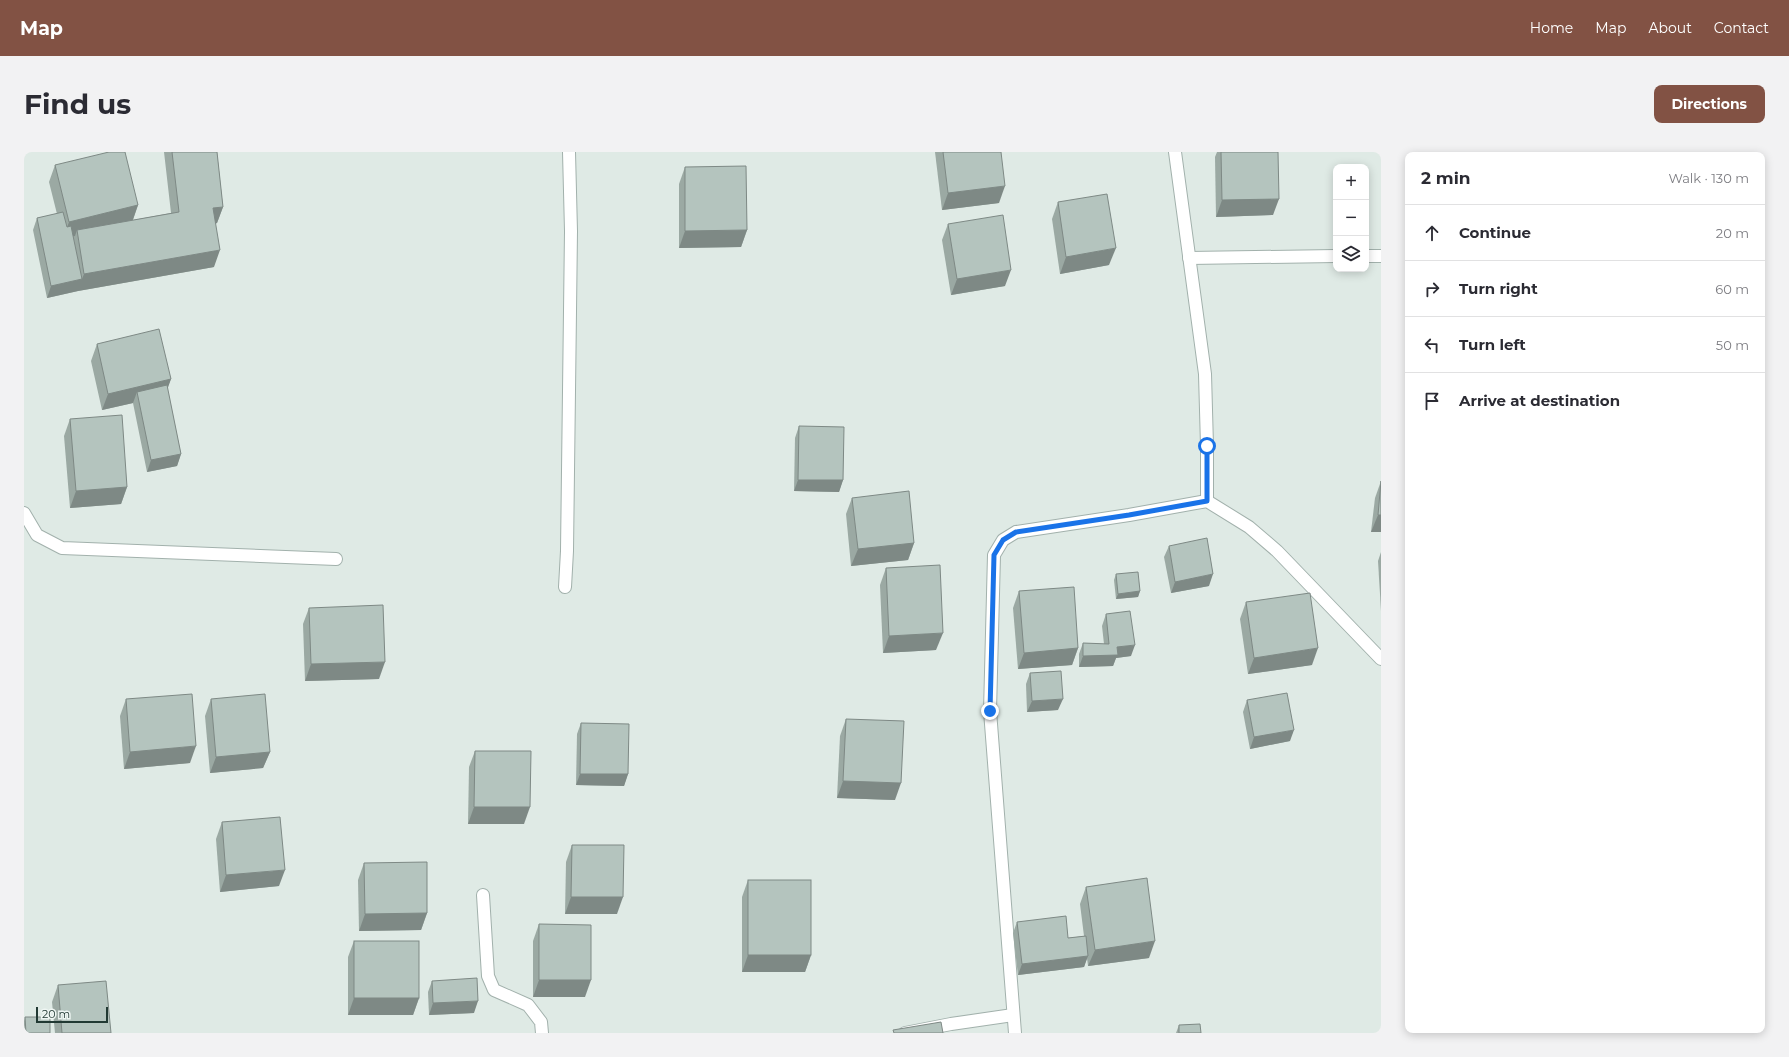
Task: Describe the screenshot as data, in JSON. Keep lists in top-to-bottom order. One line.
{"scale_bar":"20 m","page":{"header":"Map","nav":["Home","Map","About","Contact"],"buttons":"Directions","title":"Find us","heading":["2 min","Walk · 130 m"],"map_buttons":["+","−"],"list":[["Continue","20 m"],["Turn right","60 m"],["Turn left","50 m"],"Arrive at destination"],"scale":"20 m"}}
